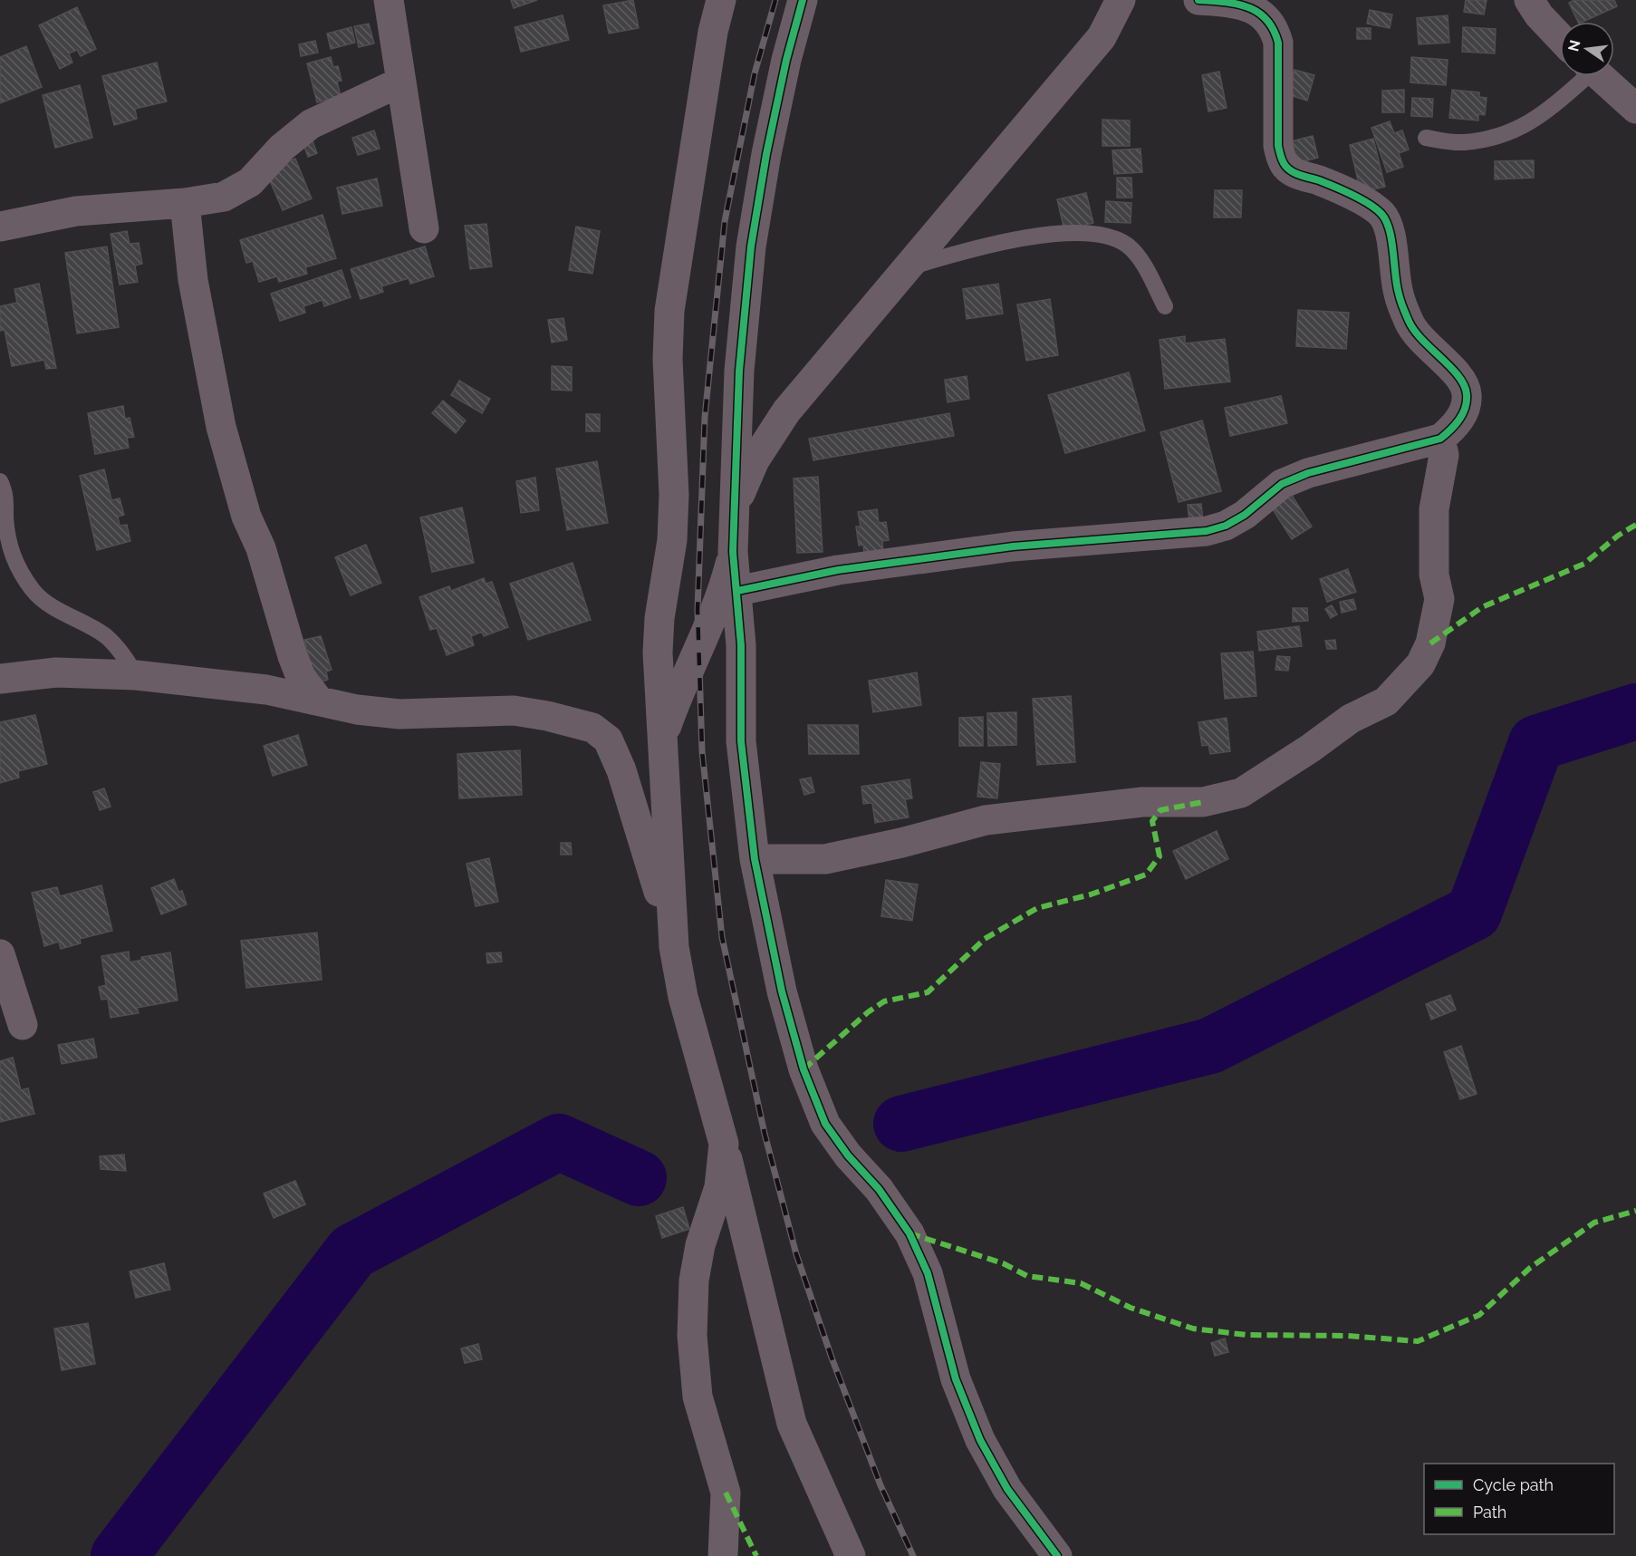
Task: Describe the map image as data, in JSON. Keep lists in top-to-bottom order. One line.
{"legend":["Cycle path","Path"],"north":"left"}
